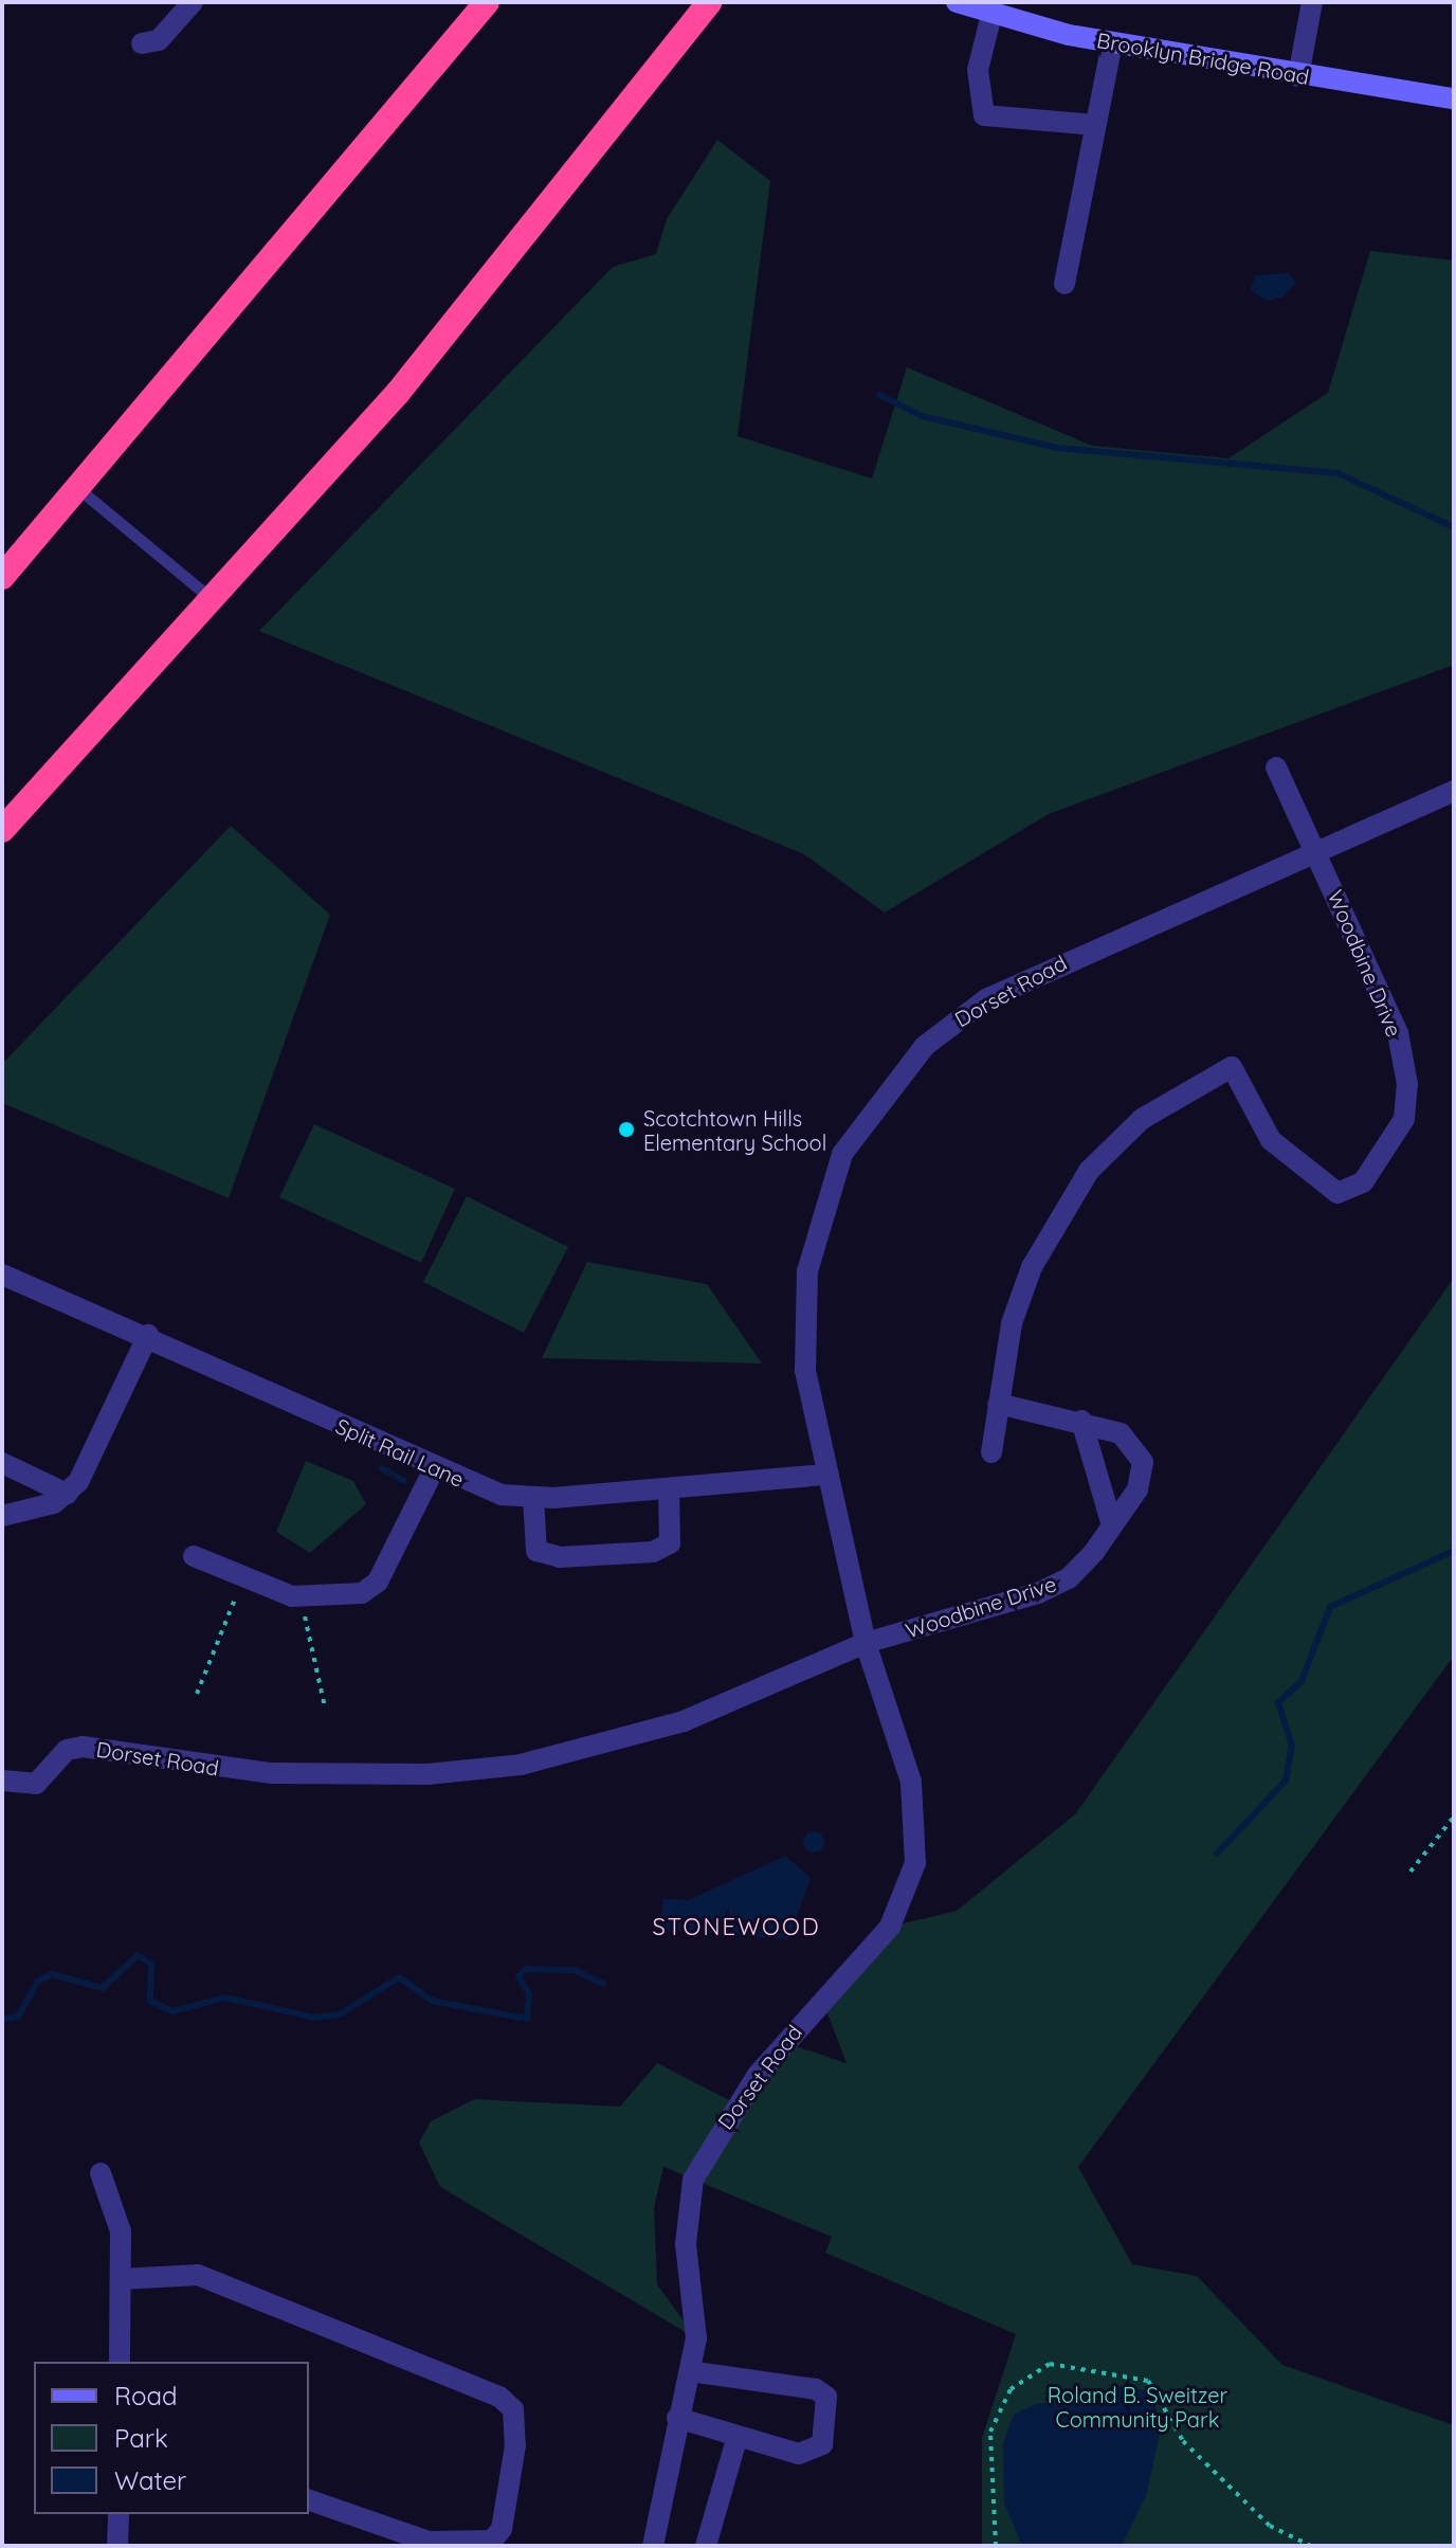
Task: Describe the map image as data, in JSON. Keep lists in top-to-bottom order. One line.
{"streets":{"street":["Brooklyn Bridge Road","Woodbine Drive","Dorset Road","Split Rail Lane"]},"crossings":[["Woodbine Drive","Dorset Road"],["Dorset Road","Split Rail Lane"]],"districts":["STONEWOOD"],"parks":["Roland B. Sweitzer Community Park"],"places":["Scotchtown Hills Elementary School"],"legend":["Road","Park","Water"]}
